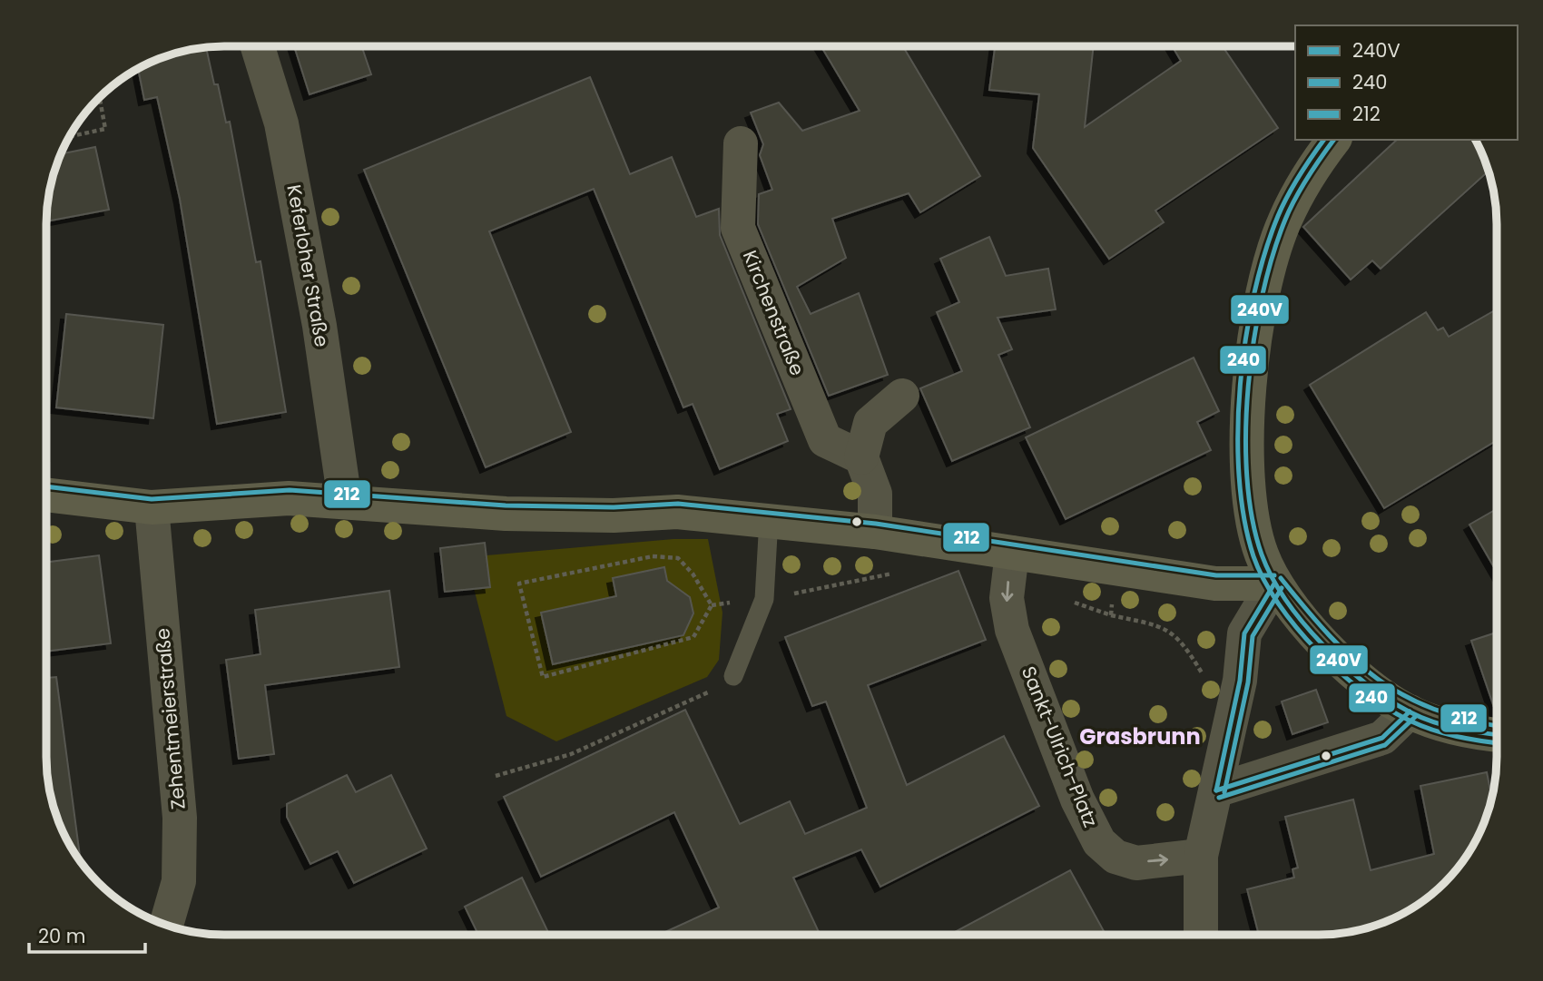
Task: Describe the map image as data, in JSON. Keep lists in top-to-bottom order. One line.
{"streets":{"street":["Keferloher Straße","Kirchenstraße","Zehentmeierstraße","Sankt-Ulrich-Platz"]},"one_way":["Sankt-Ulrich-Platz"],"districts":["Grasbrunn"],"lines":["transit line 240V","transit line 240","transit line 212"],"legend":["240V","240","212"],"scale_bar":"20 m"}
